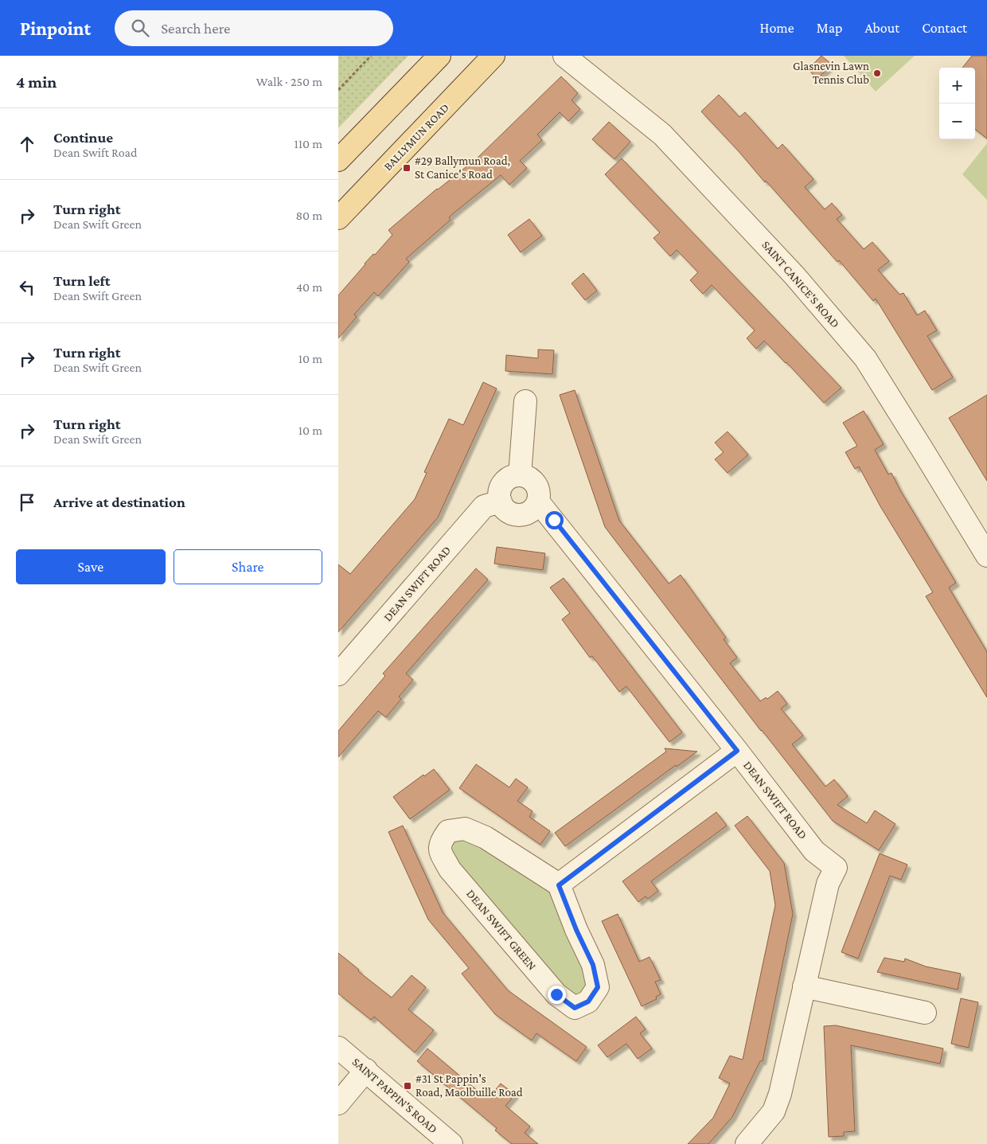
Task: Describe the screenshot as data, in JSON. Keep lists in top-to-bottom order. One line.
{"streets":{"main road":["BALLYMUN ROAD"],"street":["SAINT CANICE'S ROAD","DEAN SWIFT ROAD","DEAN SWIFT GREEN","SAINT PAPPIN'S ROAD"]},"places":{"other":["Glasnevin Lawn Tennis Club"],"transit":["#29 Ballymun Road, St Canice's Road","#31 St Pappin's Road, Maolbuille Road"]},"page":{"header":"Pinpoint","search":"Search here","nav":["Home","Map","About","Contact"],"heading":["4 min","Walk · 250 m"],"map_buttons":["+","−"],"list":[["Continue","Dean Swift Road","110 m"],["Turn right","Dean Swift Green","80 m"],["Turn left","Dean Swift Green","40 m"],["Turn right","Dean Swift Green","10 m"],["Turn right","Dean Swift Green","10 m"],"Arrive at destination"],"buttons":["Save","Share"]}}
